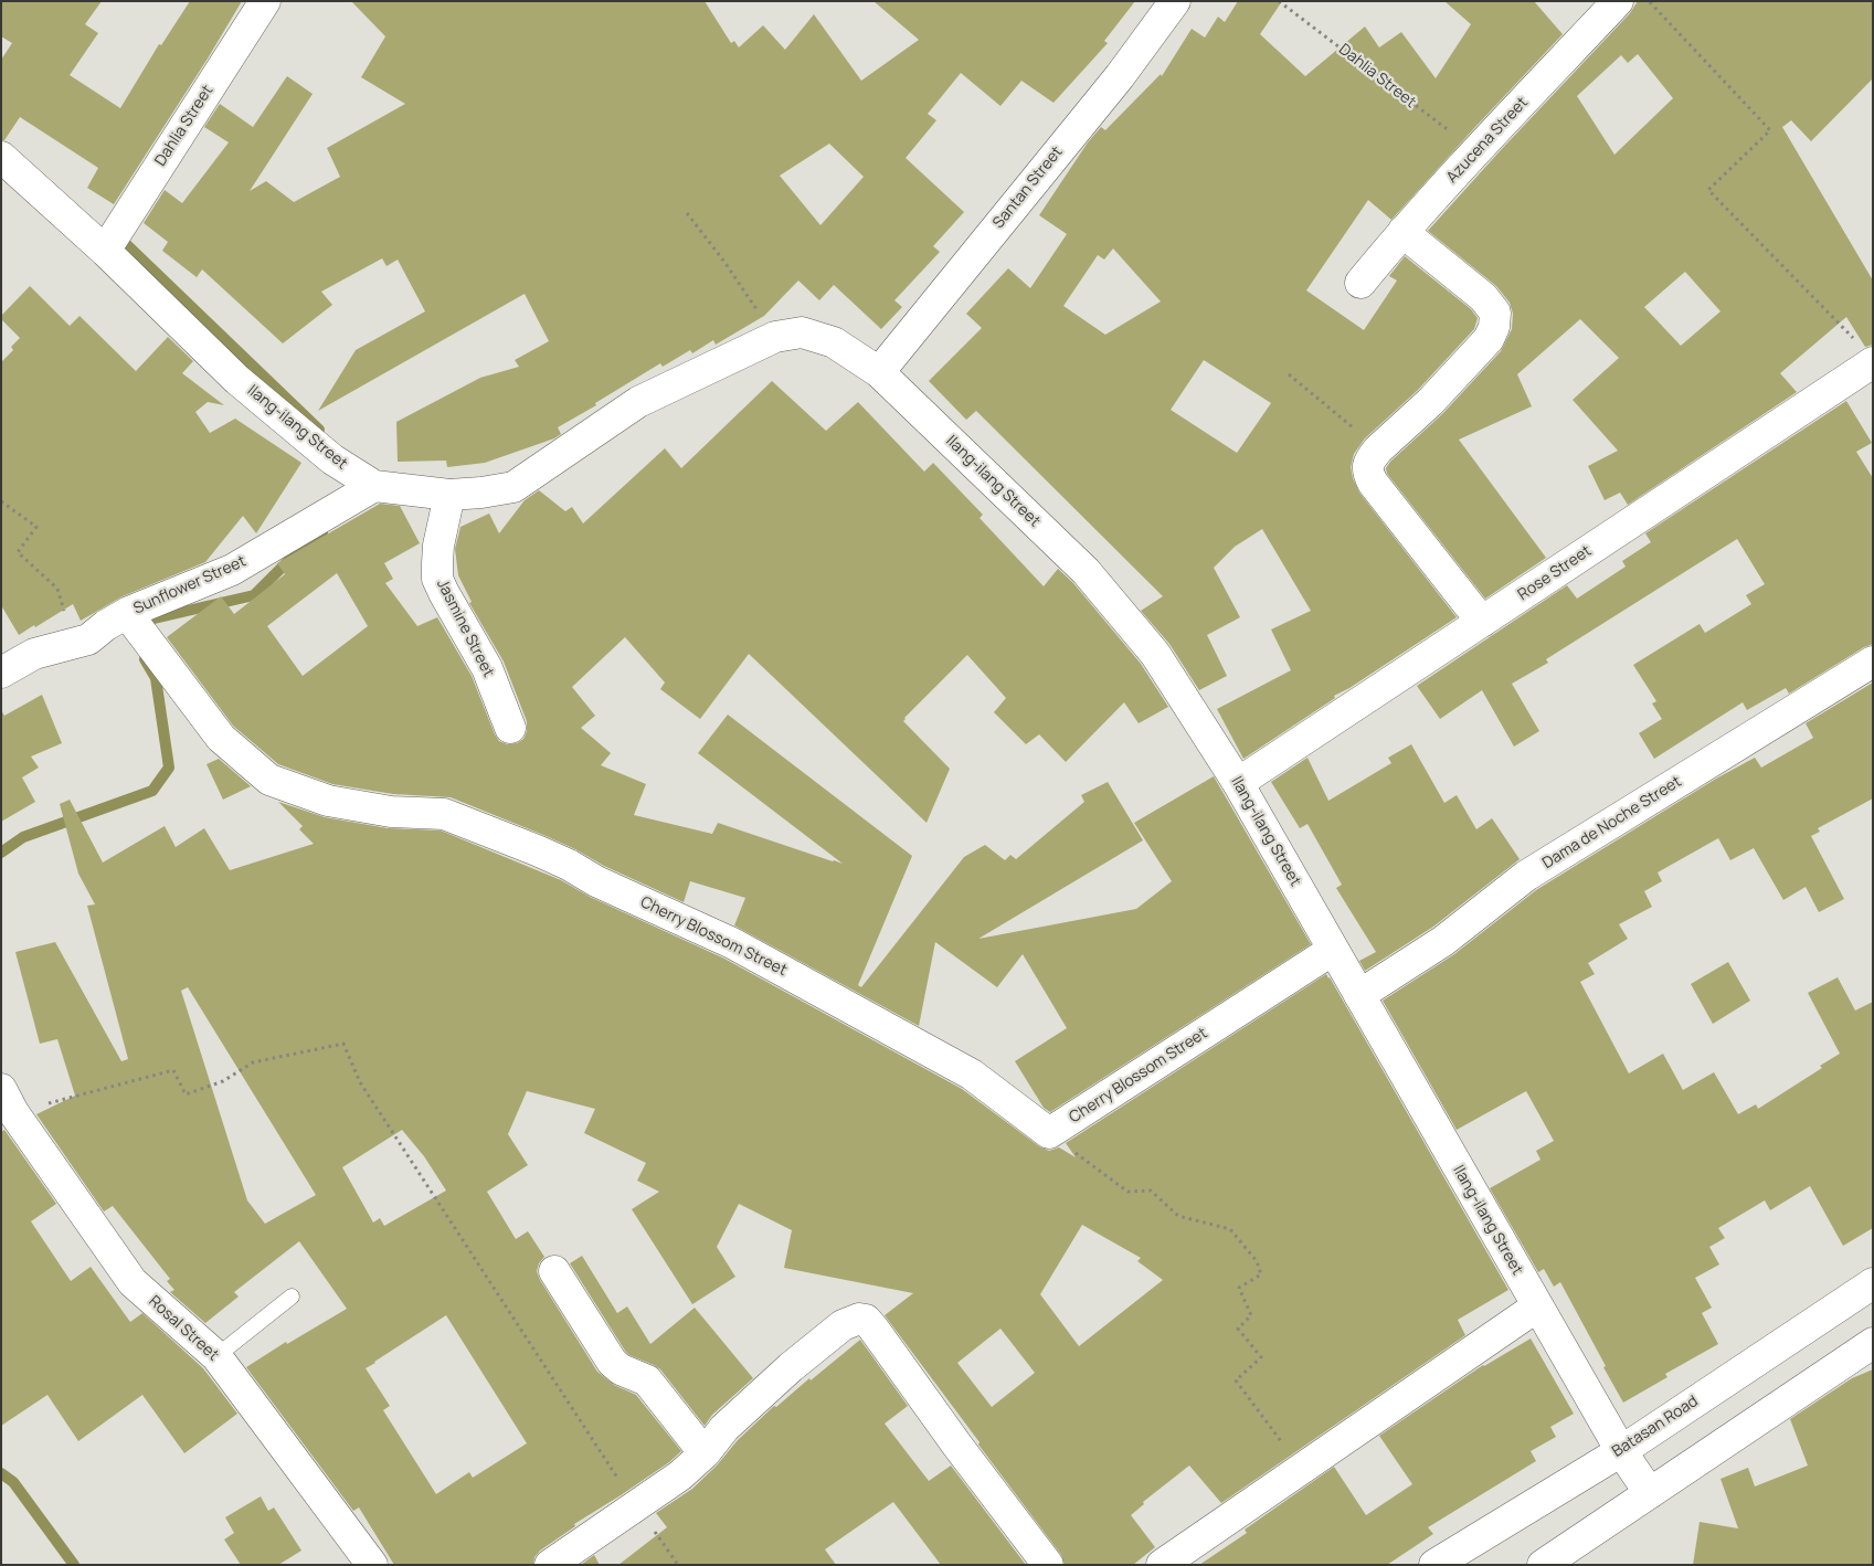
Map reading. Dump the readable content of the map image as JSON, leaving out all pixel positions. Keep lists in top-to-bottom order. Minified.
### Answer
{"streets":{"street":["Dahlia Street","Azucena Street","Santan Street","Ilang-ilang Street","Rose Street","Sunflower Street","Jasmine Street","Dama de Noche Street","Cherry Blossom Street","Rosal Street","Batasan Road"]},"crossings":[["Dahlia Street","Azucena Street"],["Dahlia Street","Ilang-ilang Street"],["Santan Street","Ilang-ilang Street"],["Ilang-ilang Street","Rose Street"],["Ilang-ilang Street","Sunflower Street"],["Ilang-ilang Street","Jasmine Street"],["Ilang-ilang Street","Dama de Noche Street"],["Ilang-ilang Street","Cherry Blossom Street"],["Ilang-ilang Street","Batasan Road"],["Sunflower Street","Cherry Blossom Street"]]}
